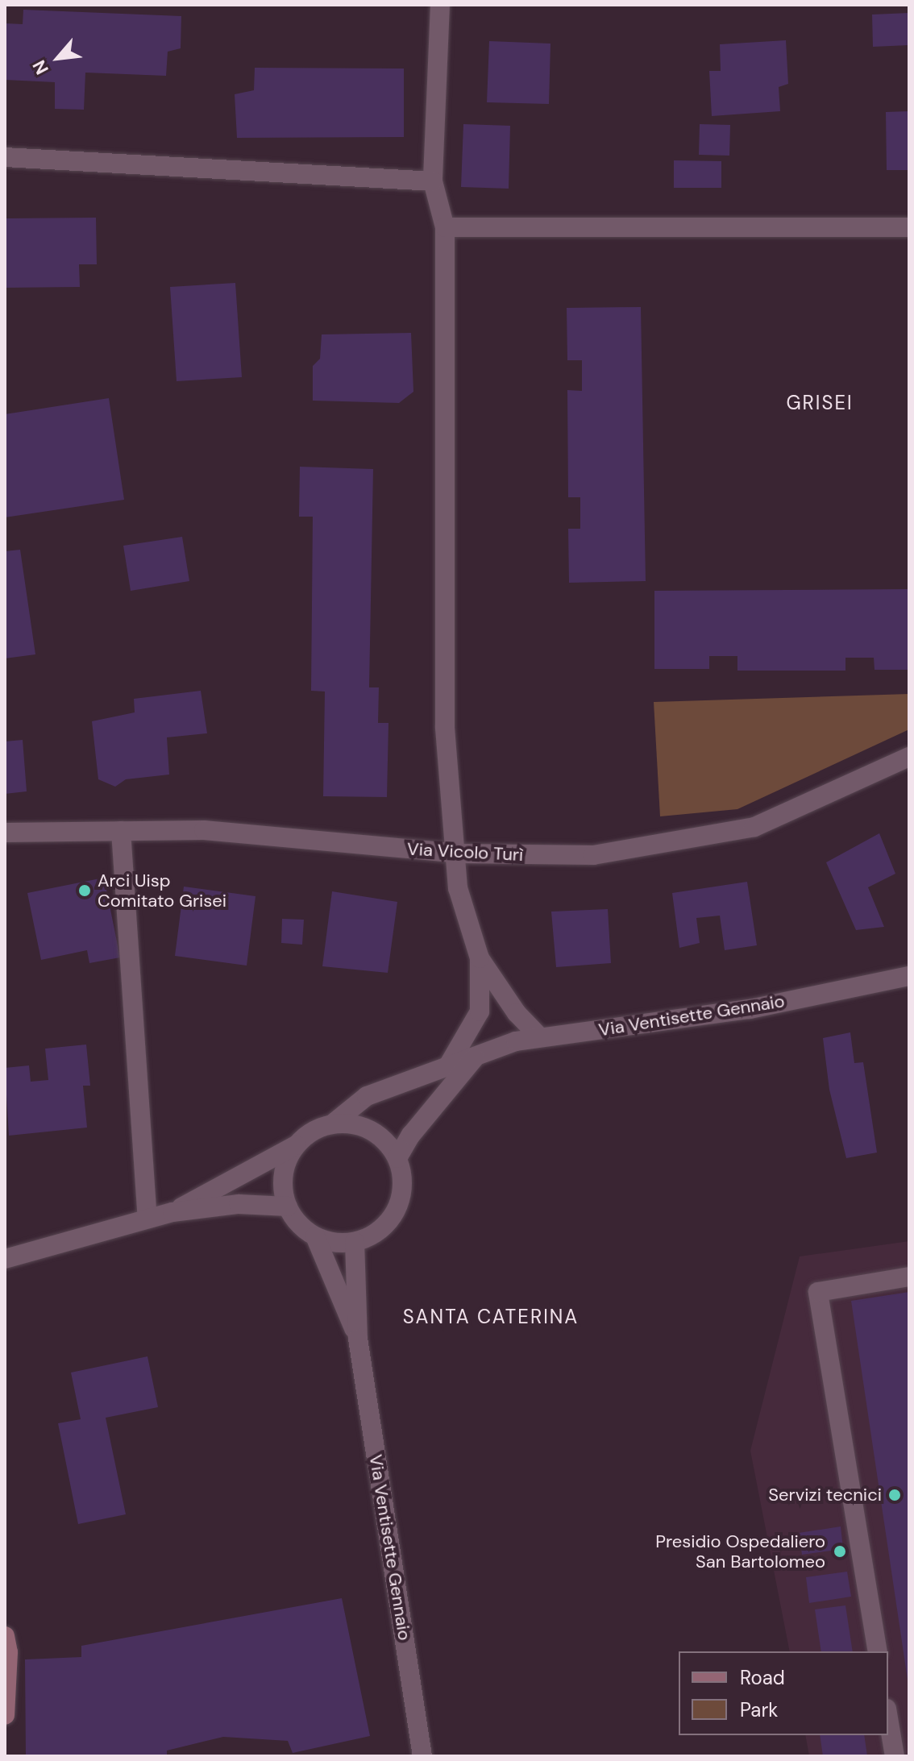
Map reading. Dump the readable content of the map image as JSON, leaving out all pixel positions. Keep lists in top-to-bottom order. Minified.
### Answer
{"streets":{"street":["Via Vicolo Turì","Via Ventisette Gennaio"]},"districts":["GRISEI","SANTA CATERINA"],"places":["Arci Uisp Comitato Grisei","Servizi tecnici","Presidio Ospedaliero San Bartolomeo"],"legend":["Road","Park"],"north":"bottom left"}
